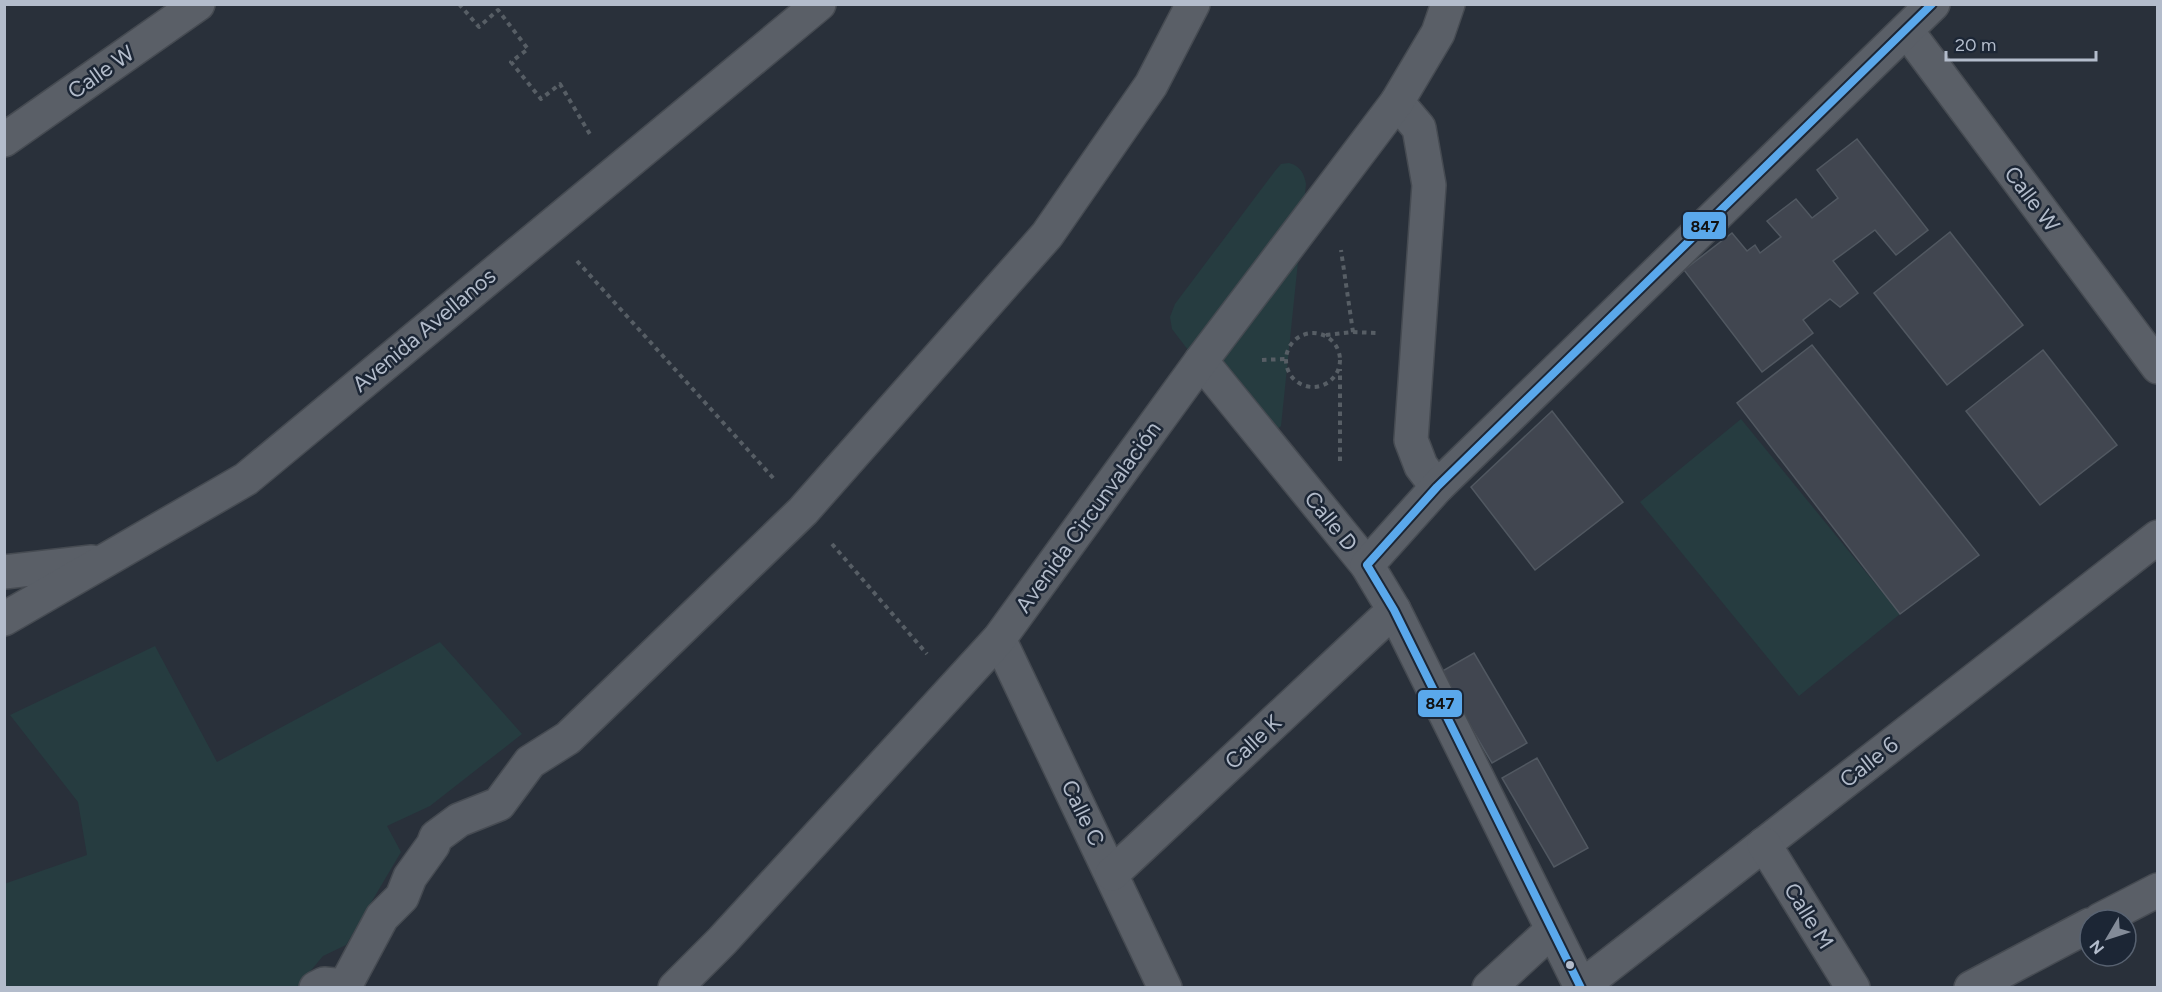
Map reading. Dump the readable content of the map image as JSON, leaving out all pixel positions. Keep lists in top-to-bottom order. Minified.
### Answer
{"streets":{"street":["Calle W","Avenida Avellanos","Avenida Circunvalación","Calle D","Calle K","Calle 6","Calle C","Calle M"]},"crossings":[["Avenida Circunvalación","Calle D"],["Avenida Circunvalación","Calle C"],["Calle D","Calle K"],["Calle D","Calle 6"],["Calle K","Calle C"],["Calle 6","Calle M"]],"lines":["transit line 847"],"scale_bar":"20 m","north":"bottom left"}
